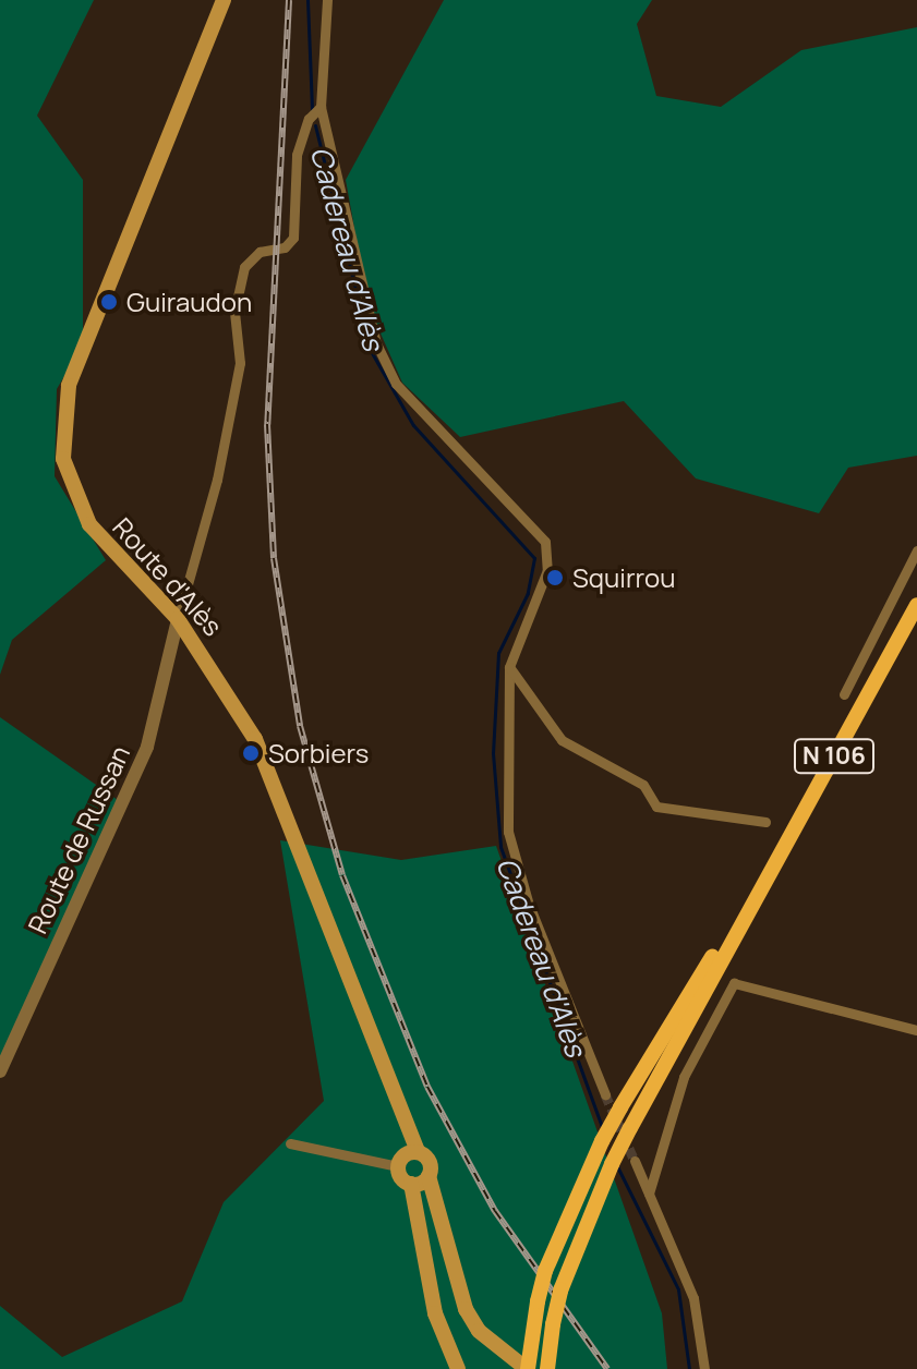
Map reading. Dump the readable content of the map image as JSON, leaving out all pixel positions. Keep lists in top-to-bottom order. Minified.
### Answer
{"streets":{"main road":["Route d'Alès","N 106"],"street":["Route de Russan"]},"crossings":[["Route d'Alès","Route de Russan"]],"water":["Cadereau d'Alès"],"places":["Guiraudon","Squirrou","Sorbiers"]}
